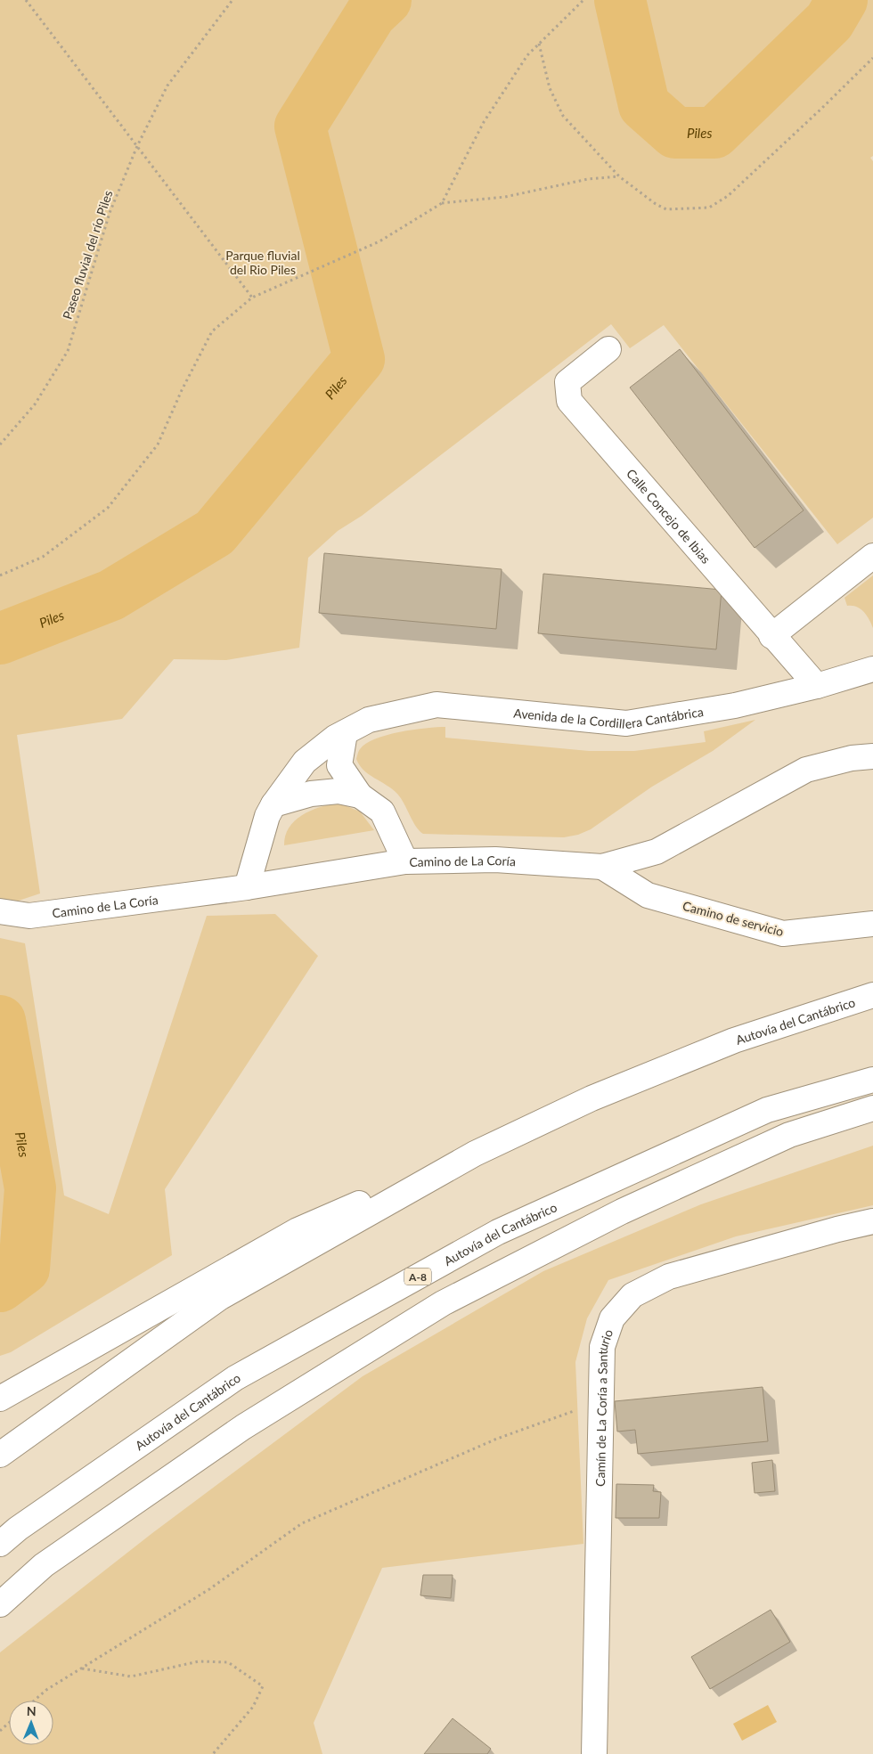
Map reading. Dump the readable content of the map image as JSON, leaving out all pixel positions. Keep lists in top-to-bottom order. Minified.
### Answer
{"streets":{"main road":["Calle Concejo de Ibias","Avenida de la Cordillera Cantábrica","Camino de La Coría","Camino de servicio","Autovía del Cantábrico","A-8","Camín de La Coría a Santurio"],"path":["Paseo fluvial del río Piles"]},"crossings":[["Calle Concejo de Ibias","Avenida de la Cordillera Cantábrica"],["Avenida de la Cordillera Cantábrica","Camino de La Coría"],["Camino de La Coría","Camino de servicio"]],"water":["Piles"],"parks":["Parque fluvial del Rio Piles"],"north":"top"}
